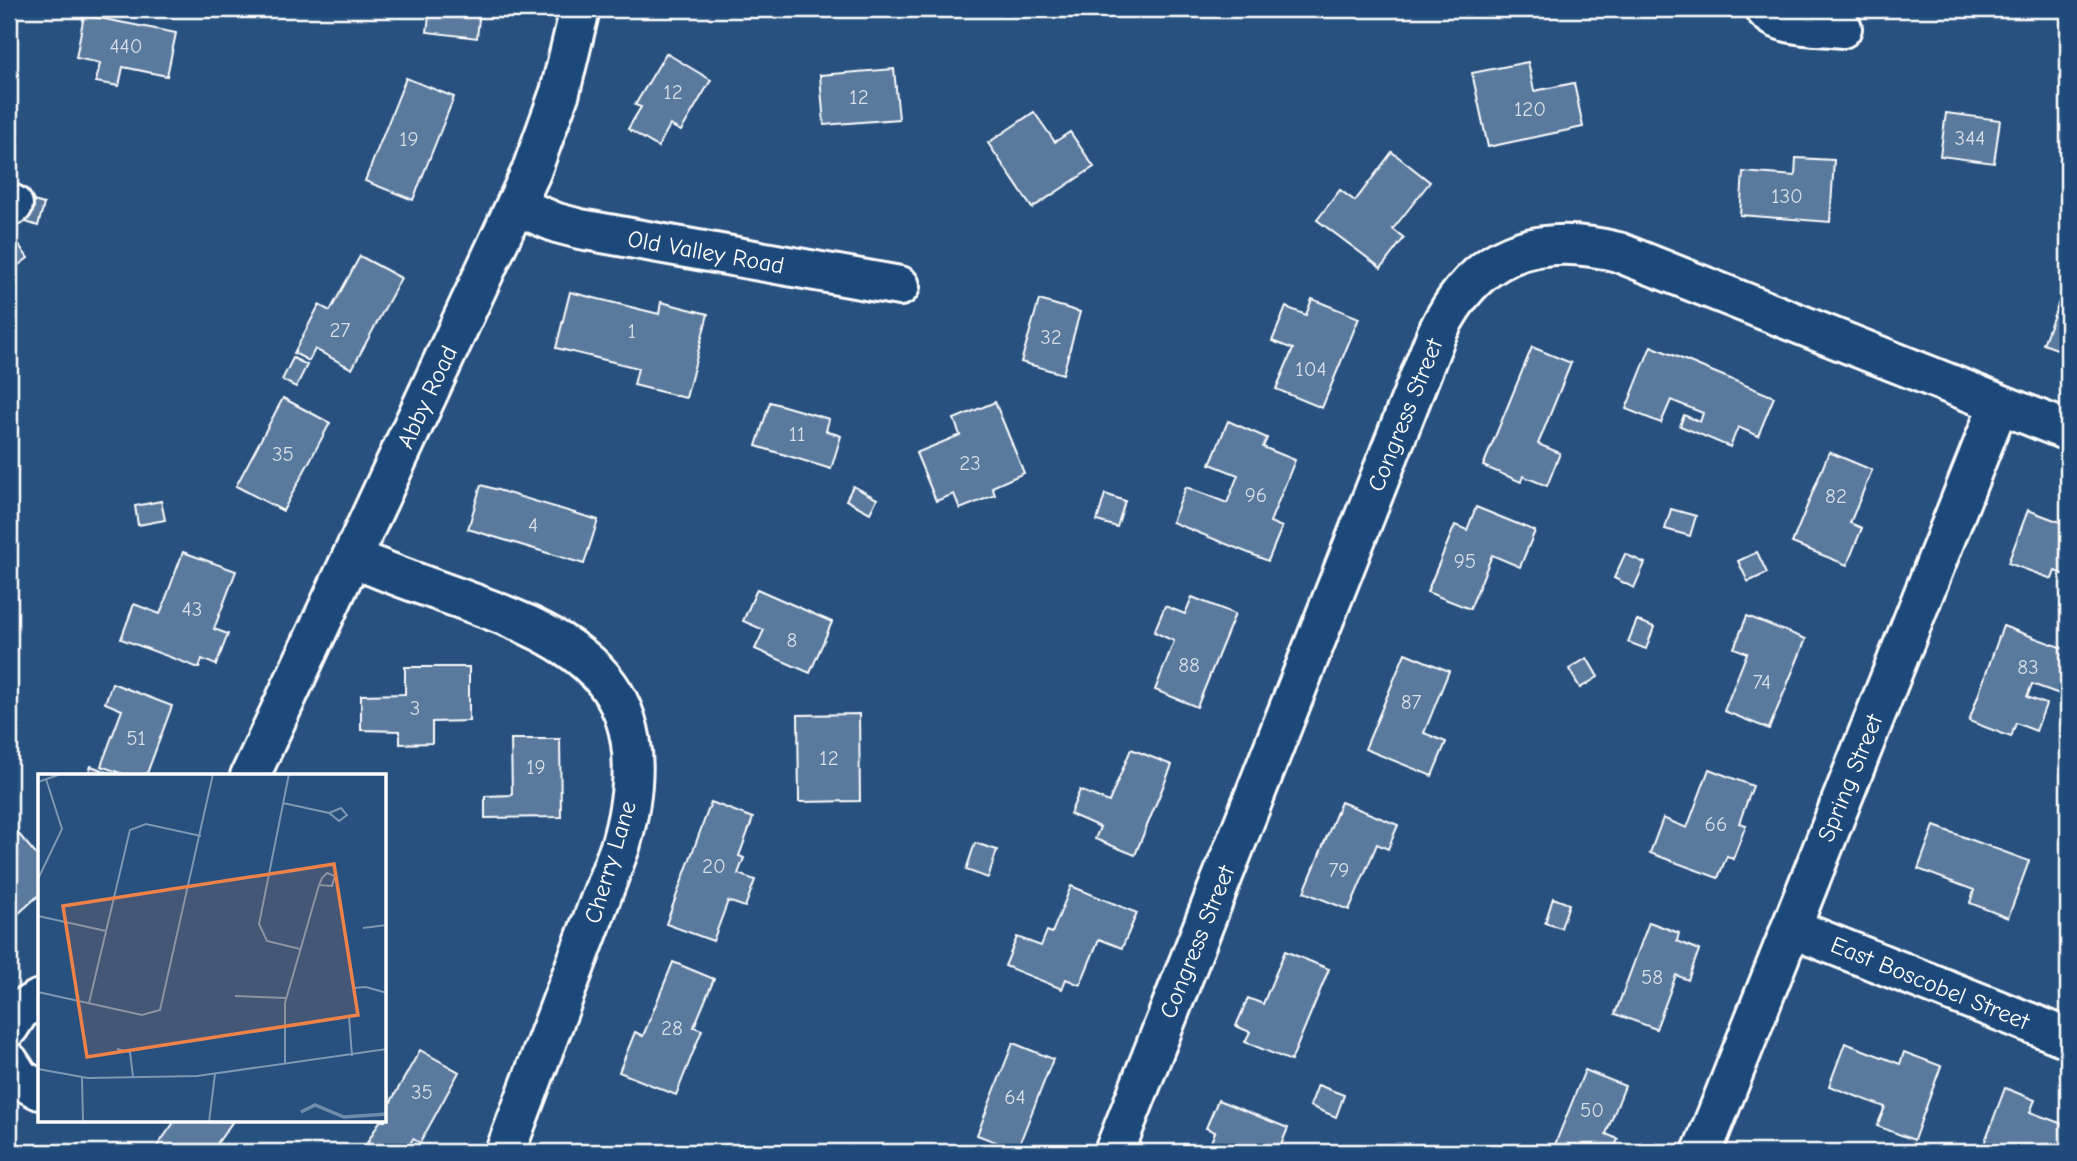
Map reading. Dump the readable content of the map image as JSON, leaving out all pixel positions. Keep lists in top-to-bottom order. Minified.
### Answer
{"streets":{"street":["Old Valley Road","Abby Road","Congress Street","Spring Street","Cherry Lane","East Boscobel Street"]},"crossings":[["Old Valley Road","Abby Road"],["Abby Road","Cherry Lane"],["Congress Street","Spring Street"],["Spring Street","East Boscobel Street"]],"house_numbers":["440","12","12","120","344","19","130","27","1","32","104","11","35","23","96","82","4","95","43","8","88","83","74","87","3","51","12","19","66","20","79","58","28","35","64","50"]}
